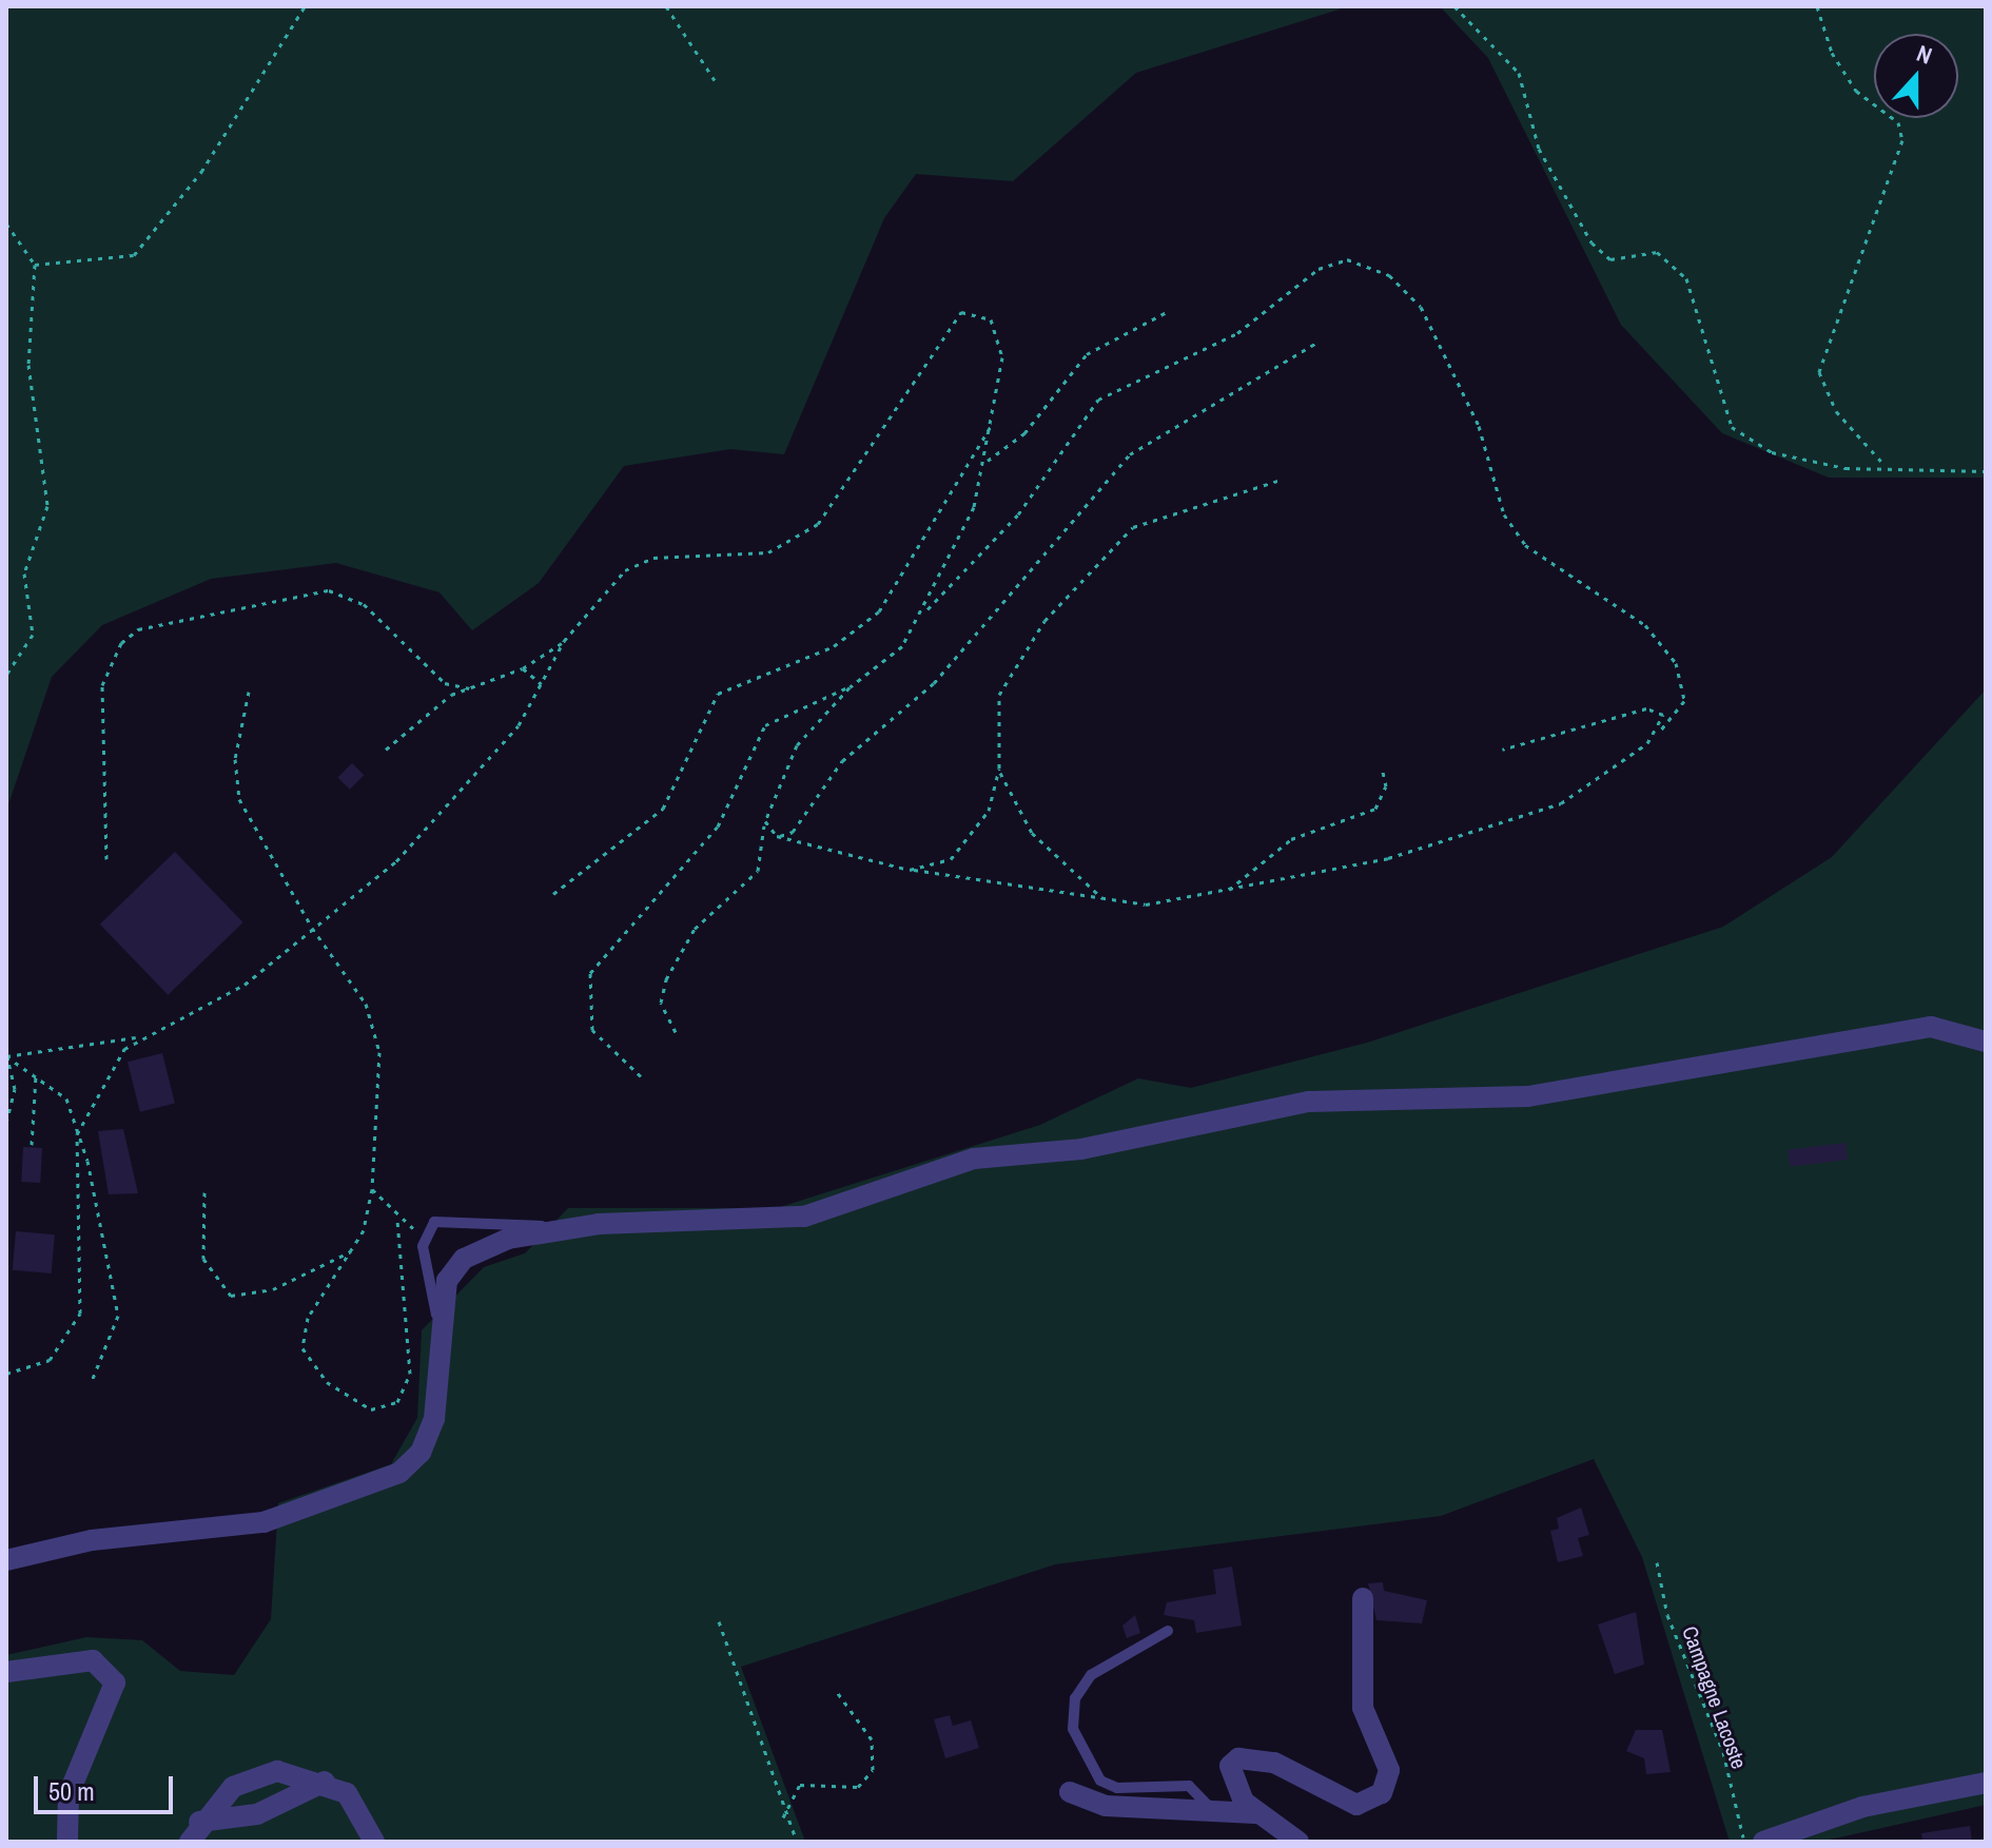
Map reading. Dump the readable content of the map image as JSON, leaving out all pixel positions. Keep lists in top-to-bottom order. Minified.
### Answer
{"streets":{"path":["Campagne Lacoste"]},"scale_bar":"50 m","north":"top"}
